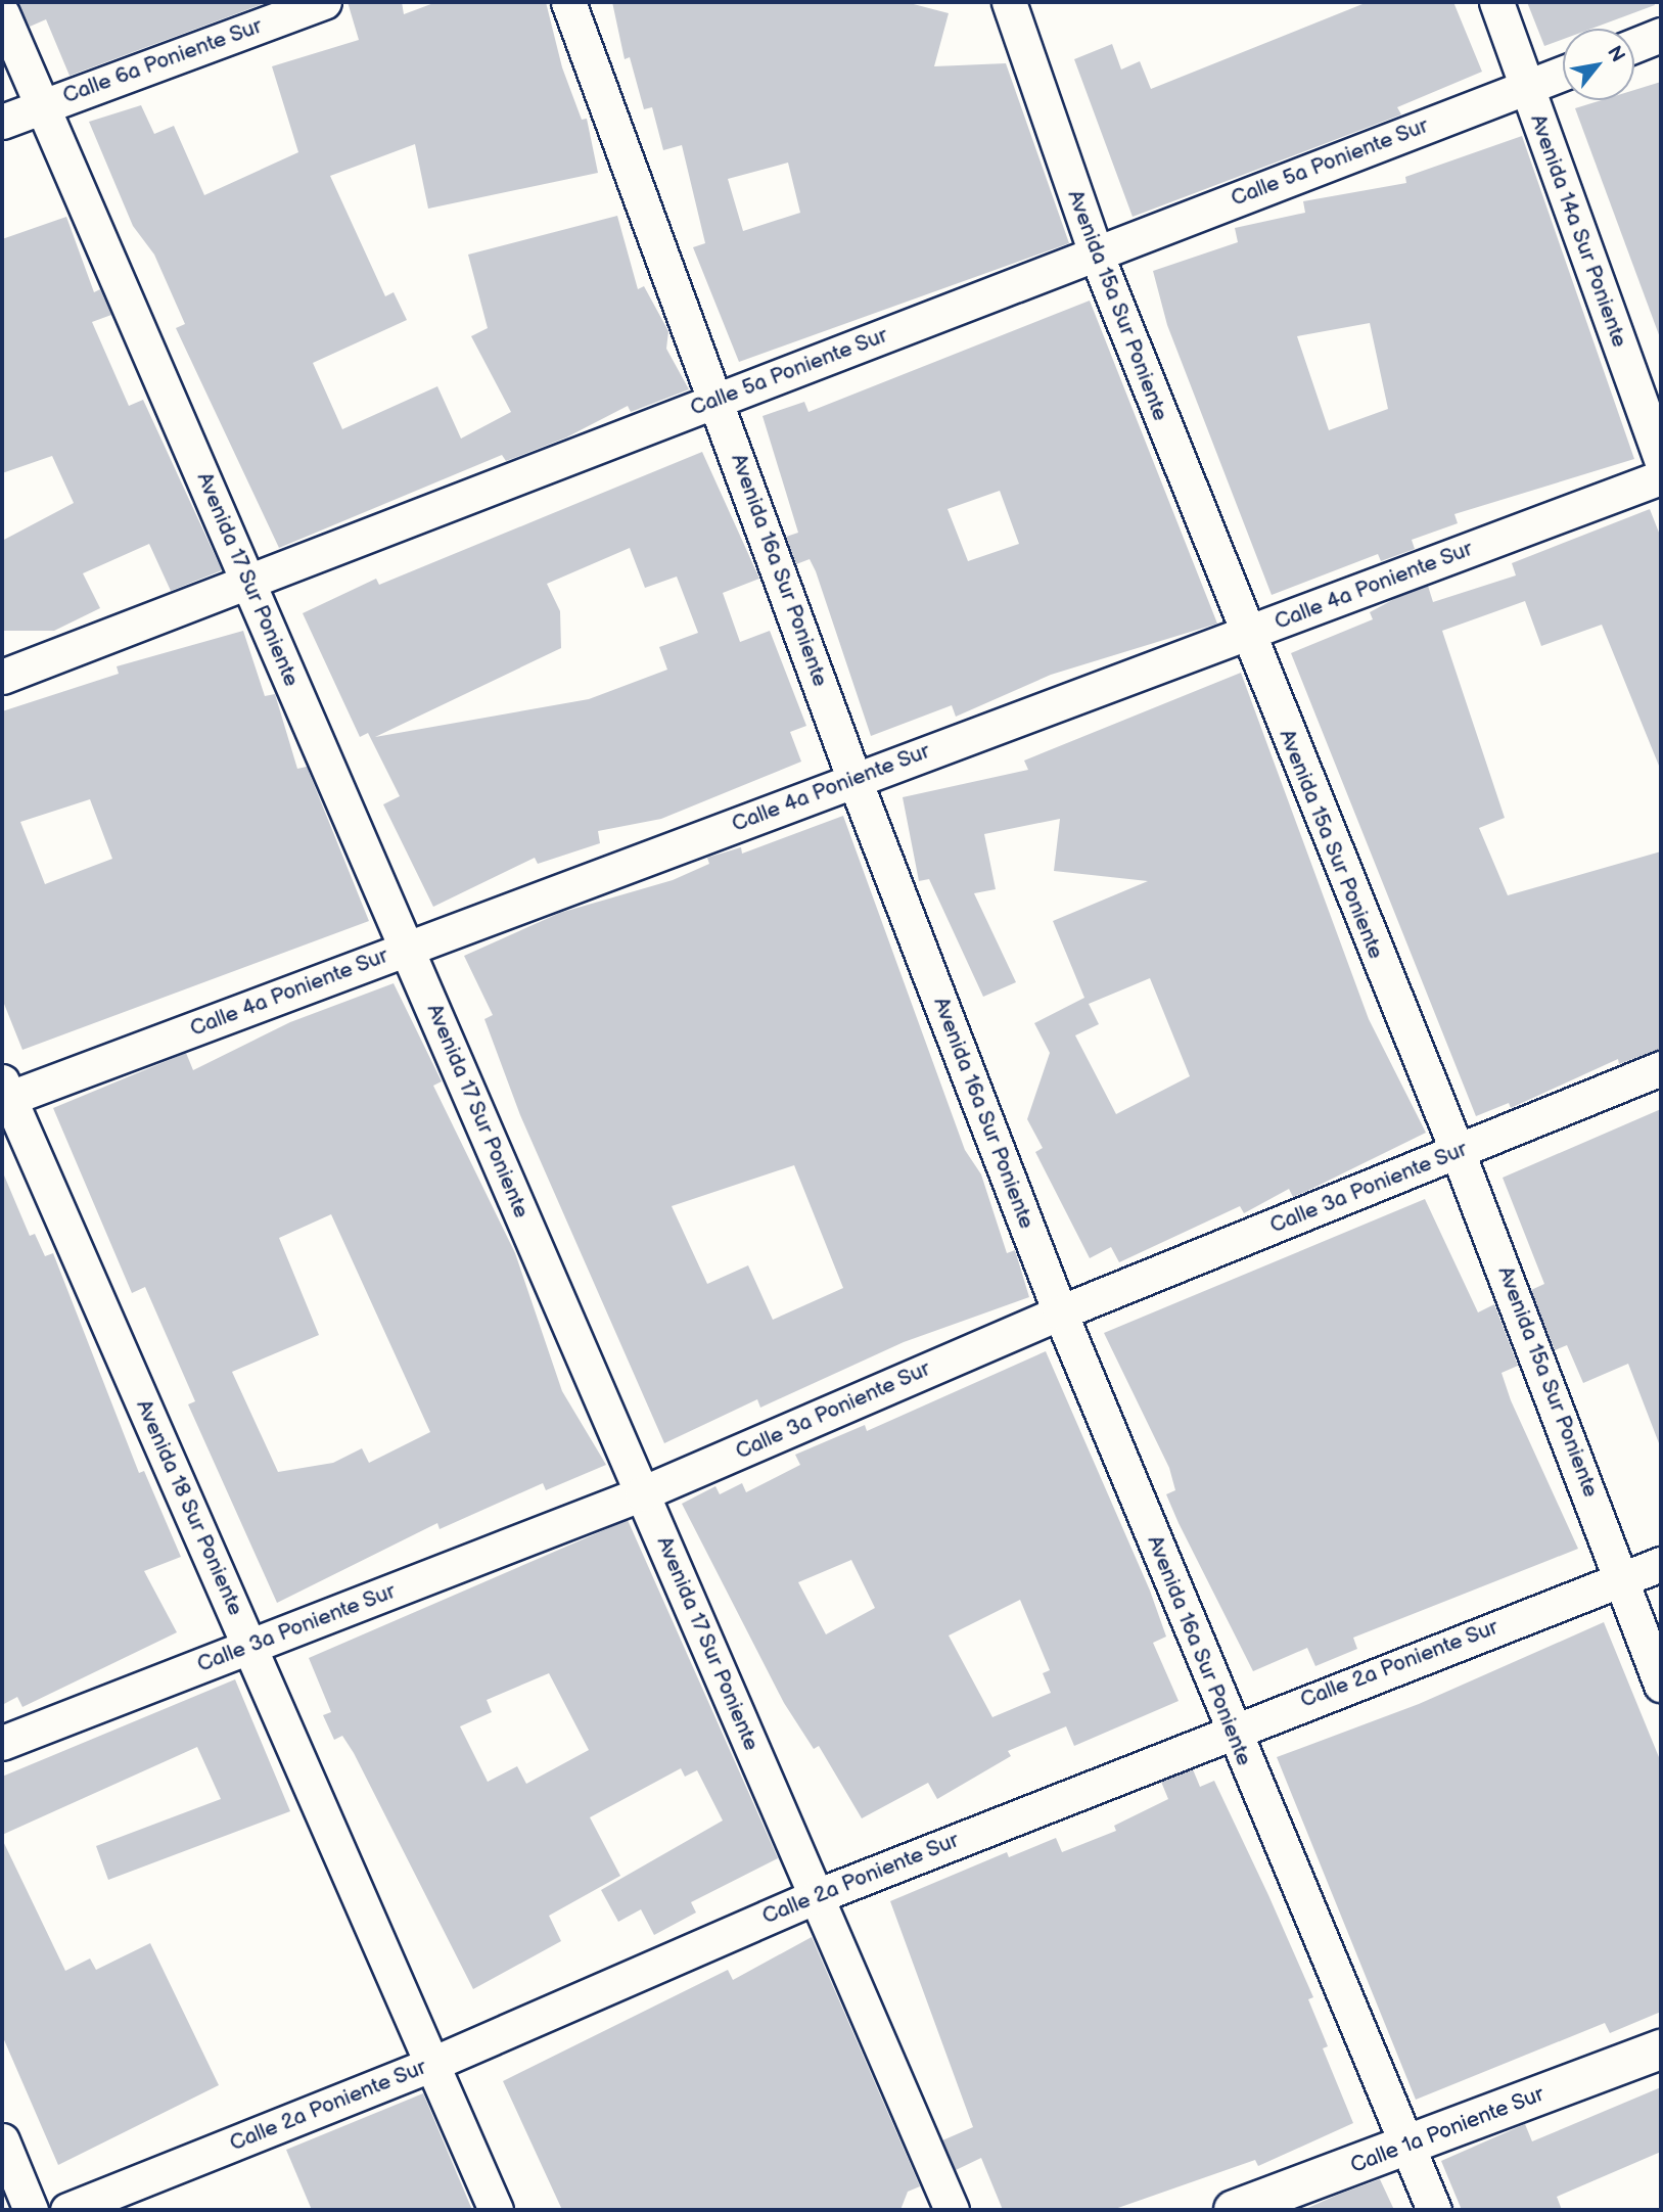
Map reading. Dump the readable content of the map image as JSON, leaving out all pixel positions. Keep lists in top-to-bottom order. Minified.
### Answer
{"streets":{"street":["Calle 6a Poniente Sur","Calle 5a Poniente Sur","Avenida 14a Sur Poniente","Avenida 15a Sur Poniente","Avenida 16a Sur Poniente","Avenida 17 Sur Poniente","Calle 4a Poniente Sur","Calle 3a Poniente Sur","Avenida 18 Sur Poniente","Calle 2a Poniente Sur","Calle 1a Poniente Sur"]},"crossings":[["Calle 6a Poniente Sur","Avenida 17 Sur Poniente"],["Calle 5a Poniente Sur","Avenida 14a Sur Poniente"],["Calle 5a Poniente Sur","Avenida 15a Sur Poniente"],["Calle 5a Poniente Sur","Avenida 16a Sur Poniente"],["Calle 5a Poniente Sur","Avenida 17 Sur Poniente"],["Avenida 15a Sur Poniente","Calle 4a Poniente Sur"],["Avenida 15a Sur Poniente","Calle 3a Poniente Sur"],["Avenida 15a Sur Poniente","Calle 2a Poniente Sur"],["Avenida 16a Sur Poniente","Calle 4a Poniente Sur"],["Avenida 16a Sur Poniente","Calle 3a Poniente Sur"],["Avenida 16a Sur Poniente","Calle 2a Poniente Sur"],["Avenida 16a Sur Poniente","Calle 1a Poniente Sur"],["Avenida 17 Sur Poniente","Calle 4a Poniente Sur"],["Avenida 17 Sur Poniente","Calle 3a Poniente Sur"],["Avenida 17 Sur Poniente","Calle 2a Poniente Sur"],["Calle 4a Poniente Sur","Avenida 18 Sur Poniente"],["Calle 3a Poniente Sur","Avenida 18 Sur Poniente"],["Avenida 18 Sur Poniente","Calle 2a Poniente Sur"]],"north":"top right"}
